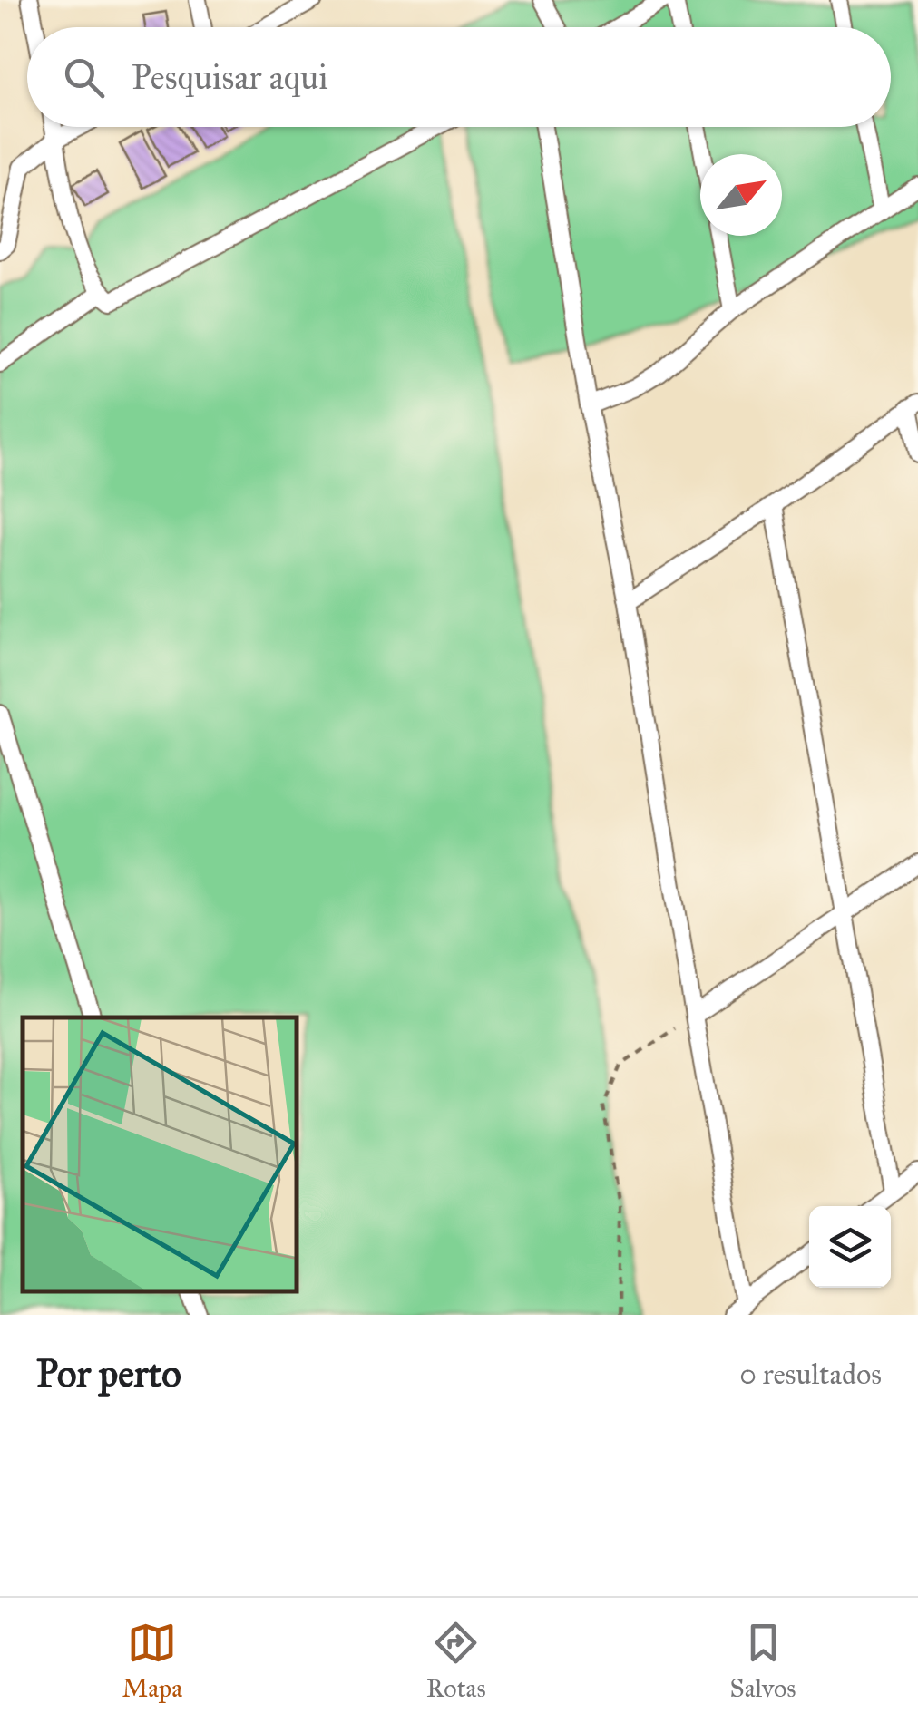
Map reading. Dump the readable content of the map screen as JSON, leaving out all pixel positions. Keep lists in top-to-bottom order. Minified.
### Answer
{"north":"top right","page":{"search":"Pesquisar aqui","heading":["Por perto","0 resultados"],"nav":["Mapa","Rotas","Salvos"]}}
